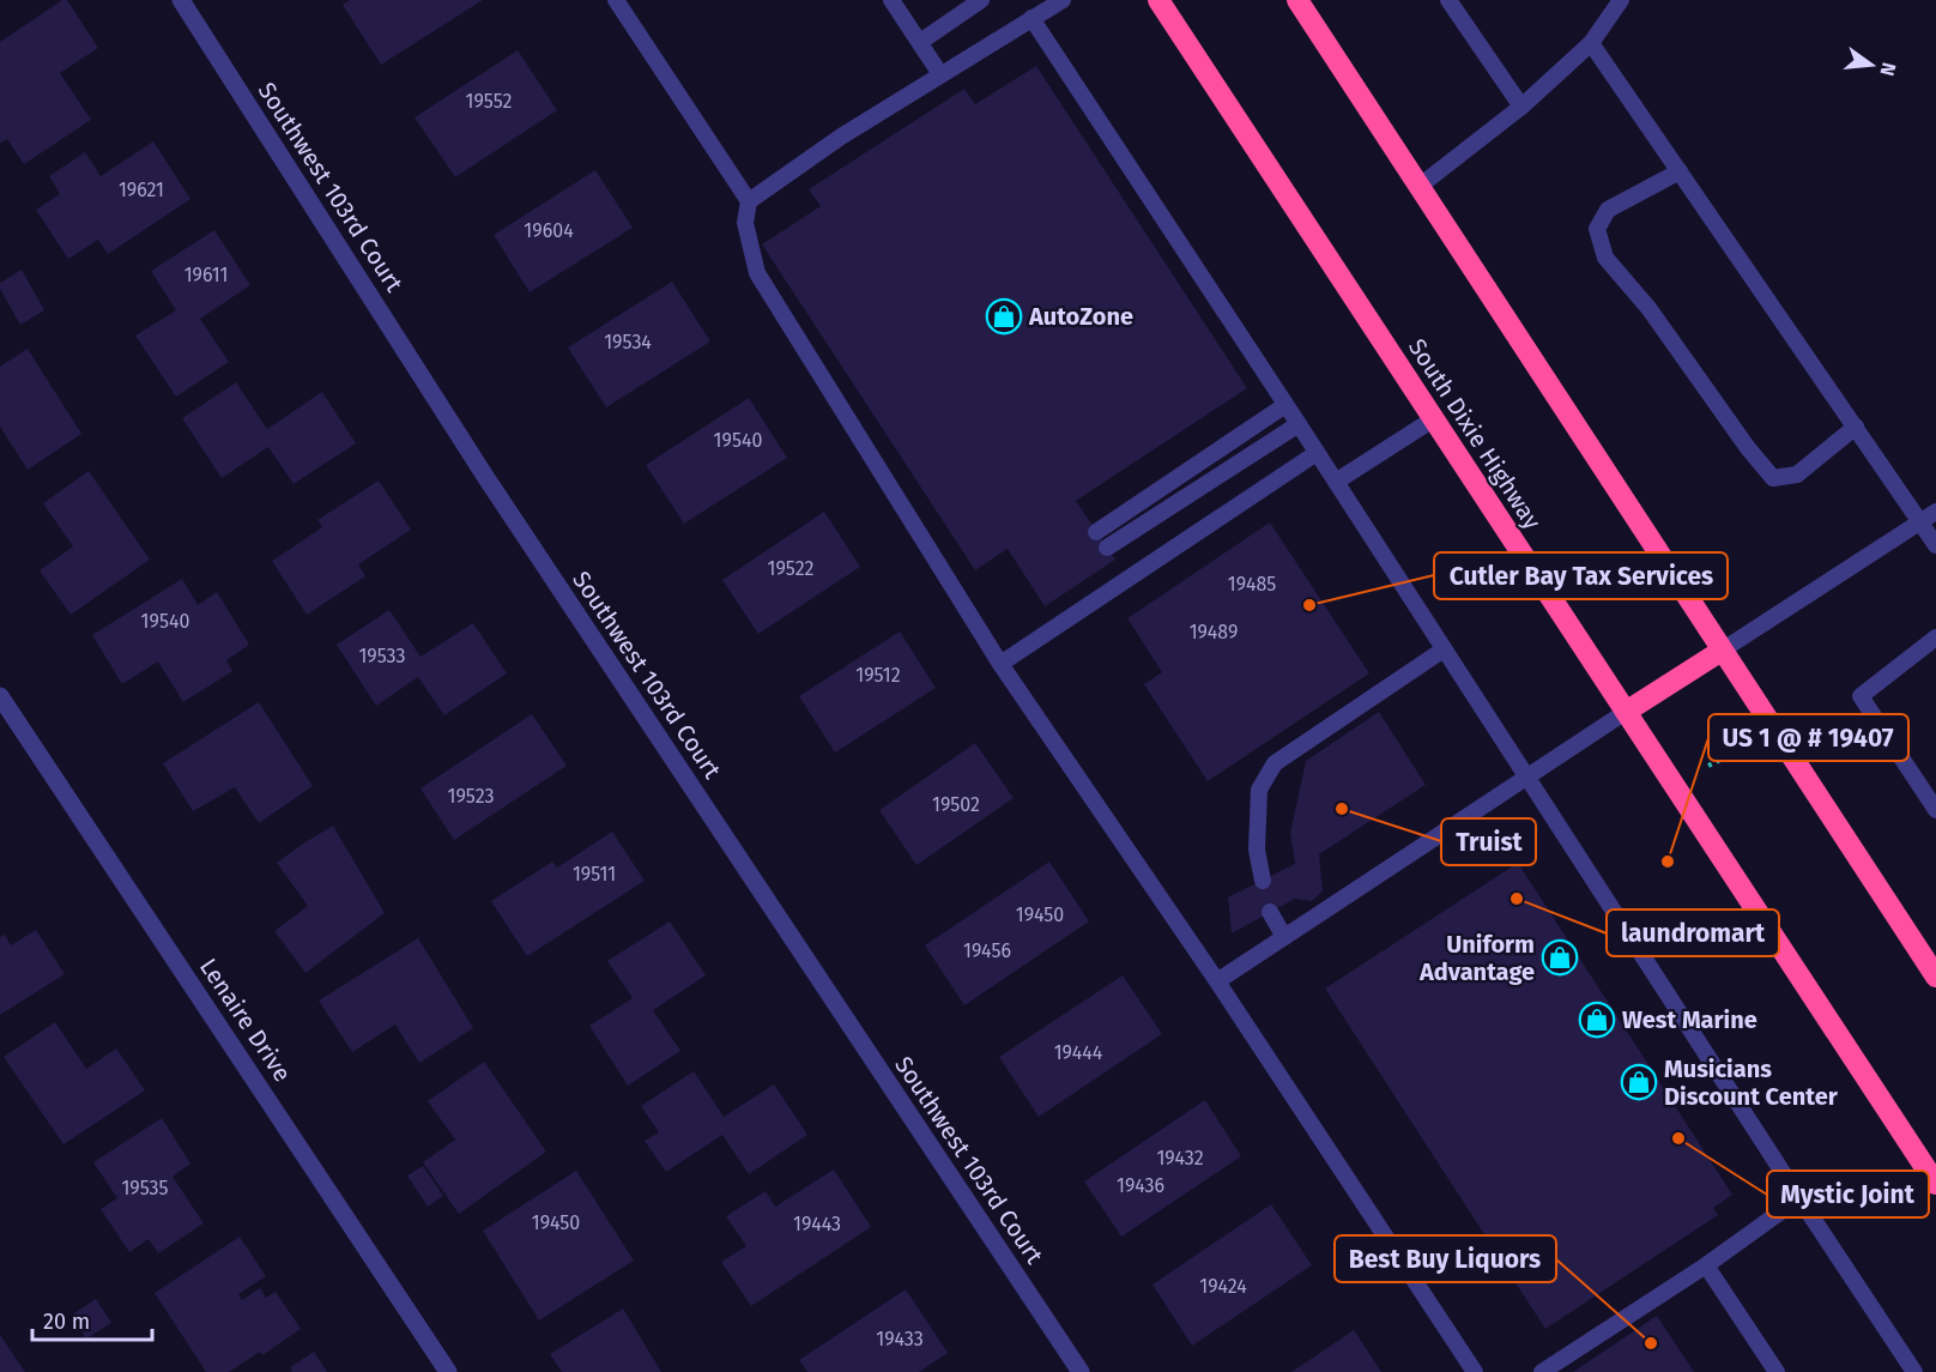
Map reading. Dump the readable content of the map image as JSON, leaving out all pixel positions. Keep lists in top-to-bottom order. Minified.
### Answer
{"streets":{"highway":["South Dixie Highway"],"street":["Southwest 103rd Court","Lenaire Drive"]},"places":{"shop":["AutoZone","Uniform Advantage","West Marine","Musicians Discount Center"],"other":["Cutler Bay Tax Services","Truist","US 1 @ # 19407","laundromart","Mystic Joint","Best Buy Liquors"]},"house_numbers":["19552","19621","19604","19611","19534","19540","19522","19485","19540","19489","19533","19512","19523","19502","19511","19450","19456","19444","19432","19436","19535","19450","19443","19424","19433"],"scale_bar":"20 m","north":"right"}
